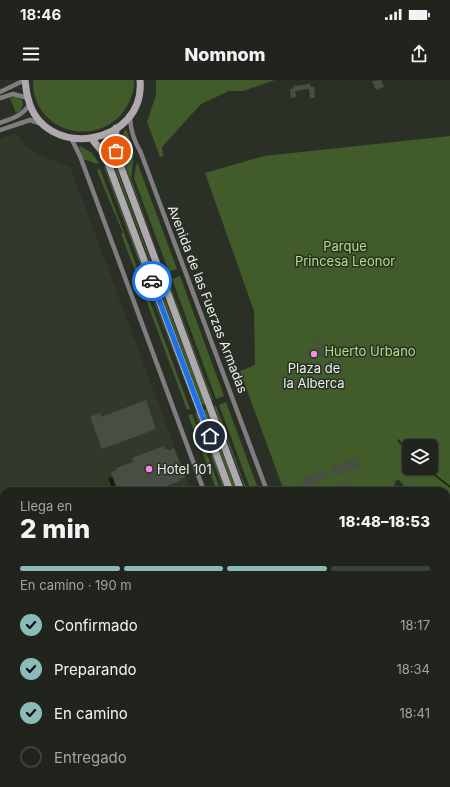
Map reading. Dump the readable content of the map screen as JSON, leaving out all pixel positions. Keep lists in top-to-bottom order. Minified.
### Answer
{"streets":{"street":["Avenida de las Fuerzas Armadas"]},"parks":["Parque Princesa Leonor","Huerto Urbano"],"places":["Plaza de la Alberca","Hotel 101"],"page":{"status":"18:46","header":"Nomnom","heading":["2 min","Llega en","18:48–18:53"],"bar":"En camino · 190 m","list":[["Confirmado","18:17"],["Preparando","18:34"],["En camino","18:41"],"Entregado"]}}
